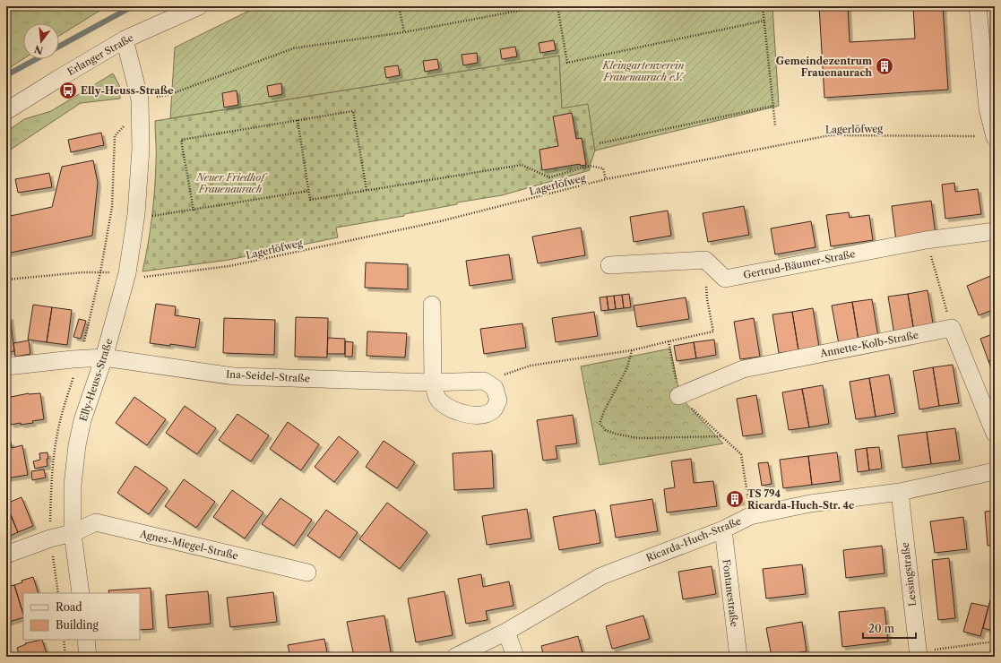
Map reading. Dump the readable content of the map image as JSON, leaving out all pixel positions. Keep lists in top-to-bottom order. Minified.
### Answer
{"streets":{"street":["Erlanger Straße","Gertrud-Bäumer-Straße","Annette-Kolb-Straße","Ina-Seidel-Straße","Elly-Heuss-Straße","Ricarda-Huch-Straße","Agnes-Miegel-Straße","Lessingstraße","Fontanestraße"],"path":["Lagerlöfweg"]},"crossings":[["Erlanger Straße","Elly-Heuss-Straße"],["Lagerlöfweg","Elly-Heuss-Straße"],["Ina-Seidel-Straße","Elly-Heuss-Straße"],["Elly-Heuss-Straße","Agnes-Miegel-Straße"],["Ricarda-Huch-Straße","Lessingstraße"],["Ricarda-Huch-Straße","Fontanestraße"]],"parks":["Kleingartenverein Frauenaurach e.V.","Neuer Friedhof Frauenaurach"],"places":{"building":["Gemeindezentrum Frauenaurach","TS 794 Ricarda-Huch-Str. 4c"],"bus stop":["Elly-Heuss-Straße"]},"legend":["Road","Building"],"scale_bar":"20 m","north":"bottom"}
